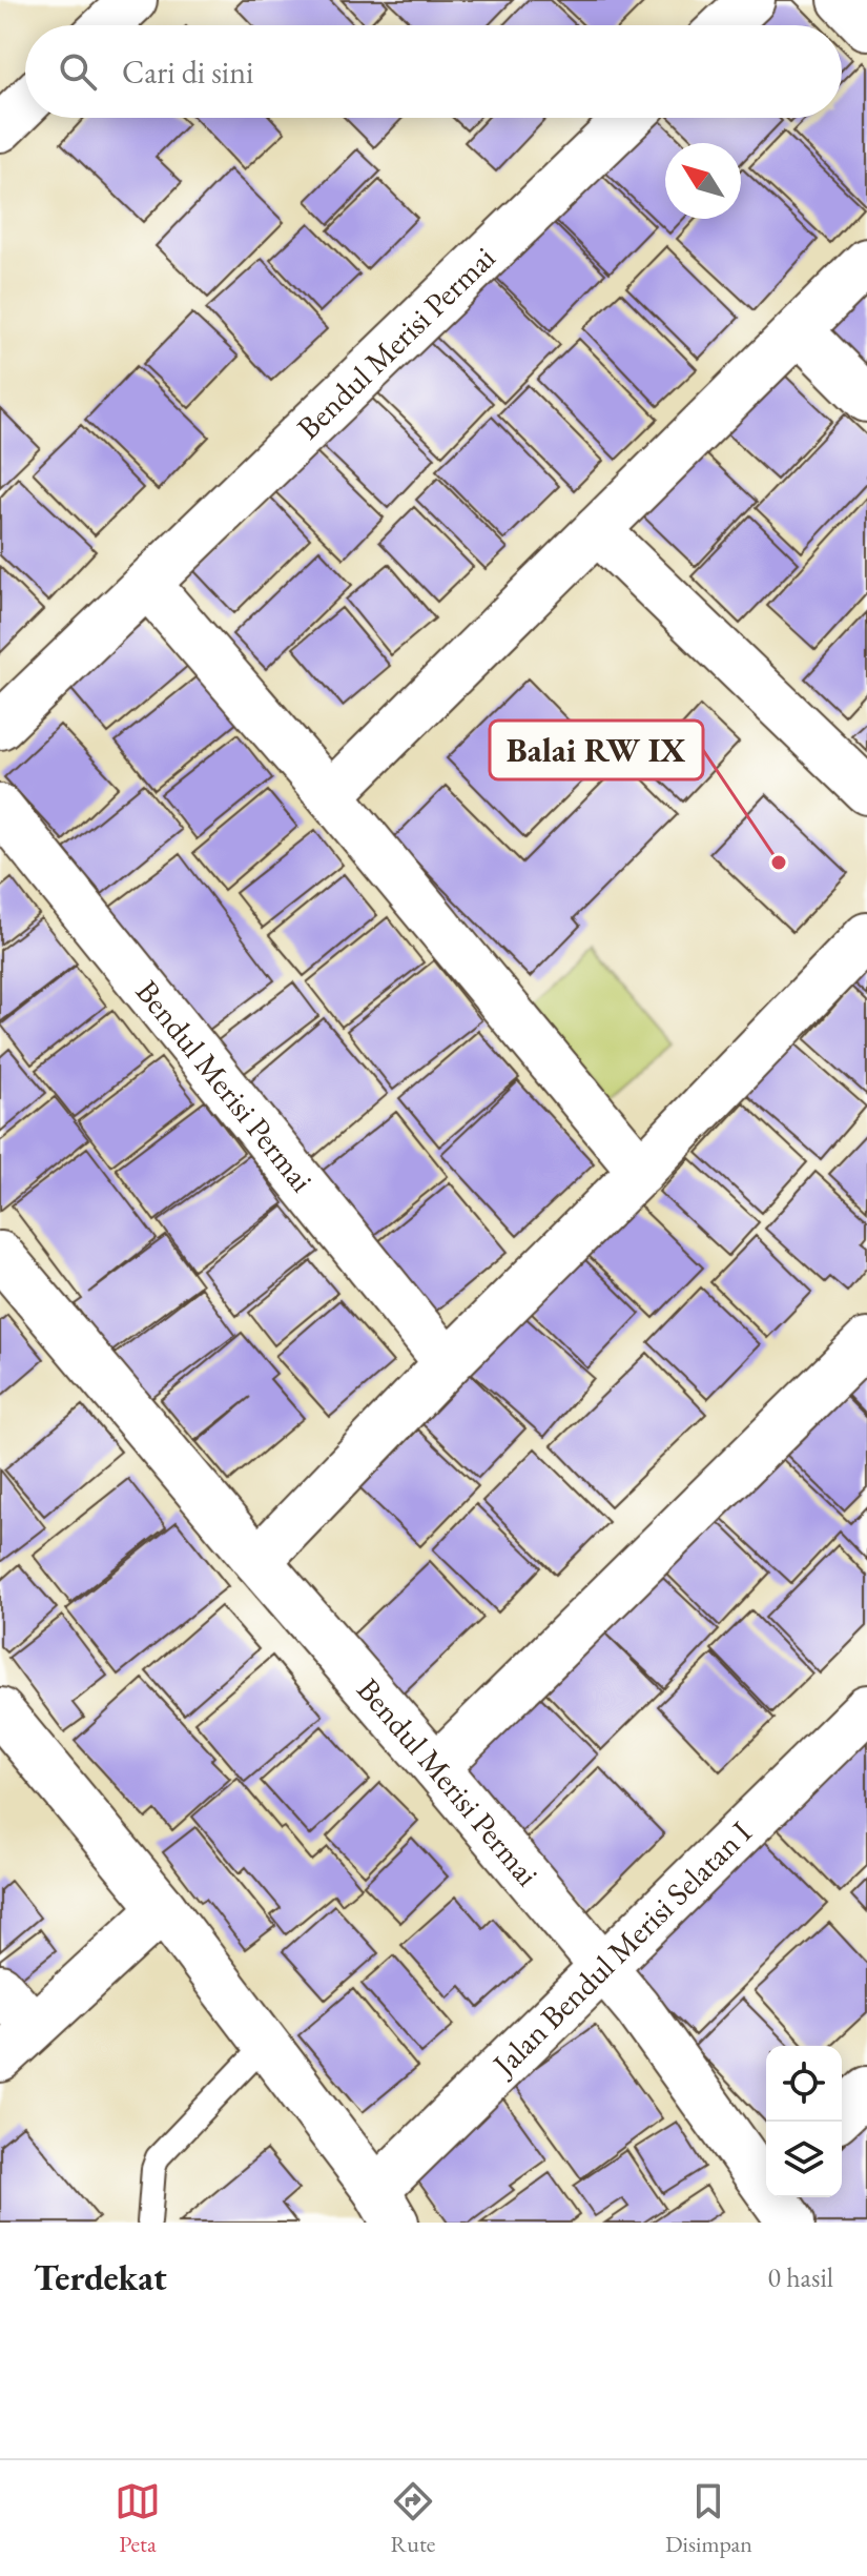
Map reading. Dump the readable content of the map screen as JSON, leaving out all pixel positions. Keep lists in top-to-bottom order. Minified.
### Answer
{"streets":{"street":["Bendul Merisi Permai","Jalan Bendul Merisi Selatan I"]},"crossings":[["Bendul Merisi Permai","Jalan Bendul Merisi Selatan I"]],"places":["Balai RW IX"],"north":"top left","page":{"search":"Cari di sini","heading":["Terdekat","0 hasil"],"nav":["Peta","Rute","Disimpan"]}}
